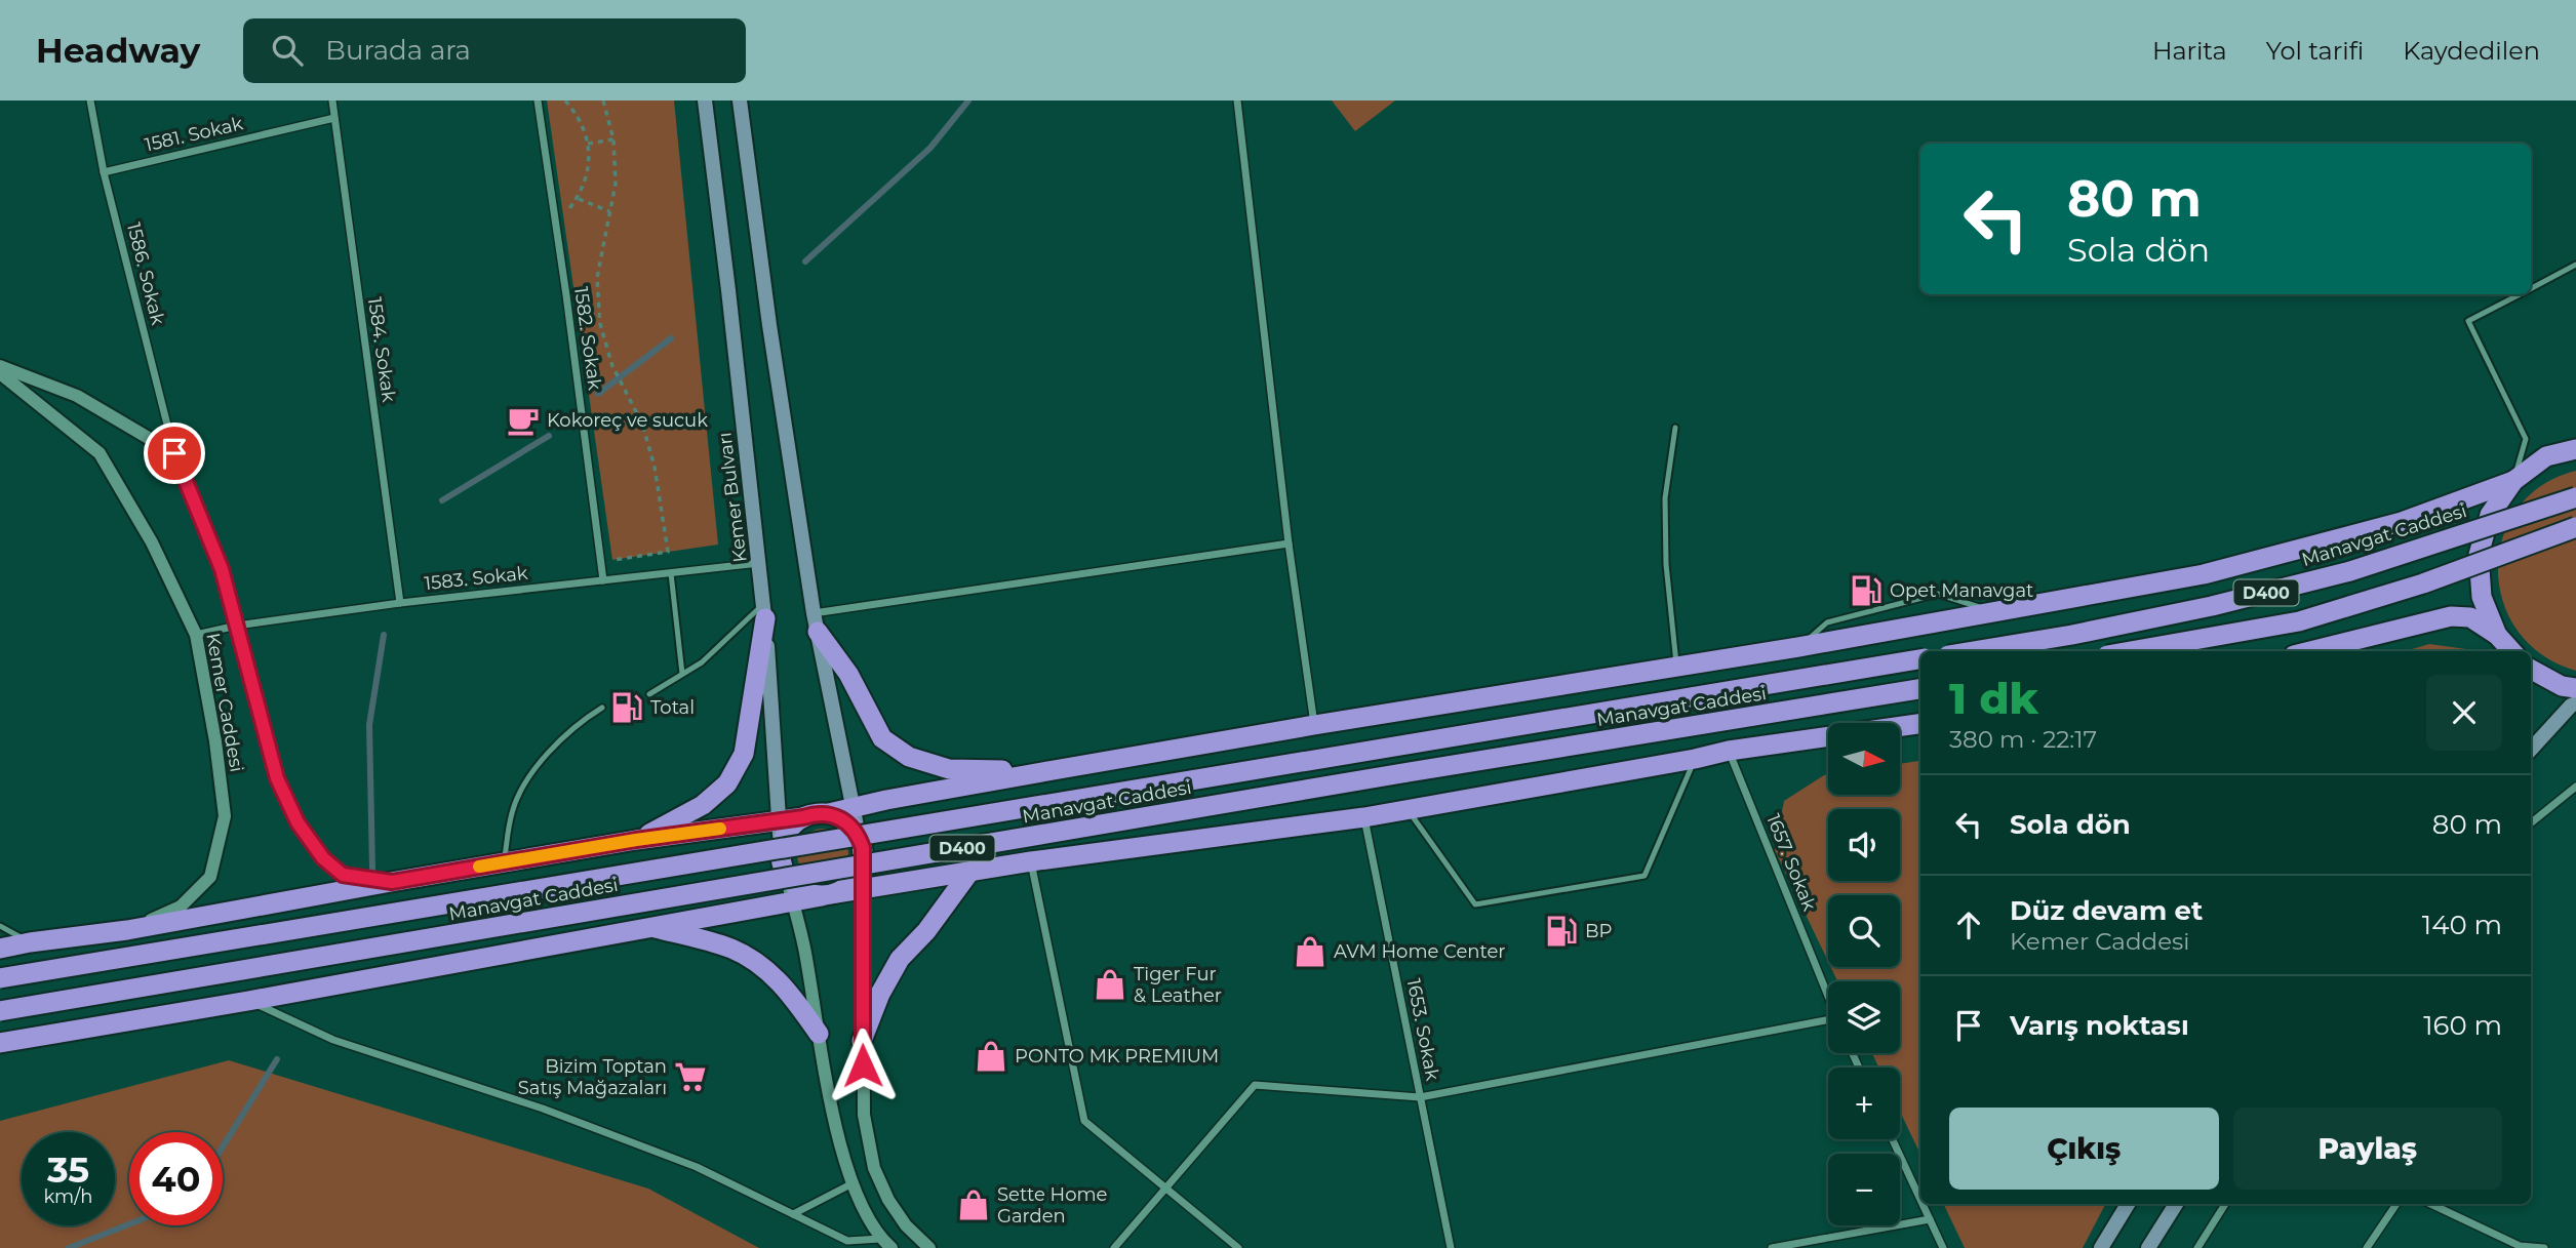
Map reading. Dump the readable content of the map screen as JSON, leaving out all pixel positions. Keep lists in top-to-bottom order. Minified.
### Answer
{"streets":{"highway":["Manavgat Caddesi","D400"],"main road":["Kemer Bulvarı"],"street":["1581. Sokak","1586. Sokak","1582. Sokak","1584. Sokak","1583. Sokak","Kemer Caddesi","1657. Sokak","1653. Sokak"]},"crossings":[["1581. Sokak","1586. Sokak"],["1581. Sokak","1584. Sokak"],["1586. Sokak","Kemer Caddesi"],["1582. Sokak","1583. Sokak"],["1584. Sokak","1583. Sokak"],["Kemer Bulvarı","1583. Sokak"],["1583. Sokak","Kemer Caddesi"]],"places":{"cafe":["Kokoreç ve sucuk"],"fuel station":["Opet Manavgat","Total","BP"],"shop":["AVM Home Center","Tiger Fur & Leather","PONTO MK PREMIUM","Sette Home Garden"],"supermarket":["Bizim Toptan Satış Mağazaları"]},"north":"right","page":{"header":"Headway","search":"Burada ara","nav":["Harita","Yol tarifi","Kaydedilen"],"turn":["80 m","Sola dön"],"heading":["1 dk","380 m · 22:17"],"map_buttons":["+","−"],"list":[{"name":"Sola dön","value":"80 m"},{"name":"Düz devam et","note":"Kemer Caddesi","value":"140 m"},{"name":"Varış noktası","value":"160 m"}],"buttons":["Çıkış","Paylaş"],"speed":"35 km/h","limit":"40"}}
